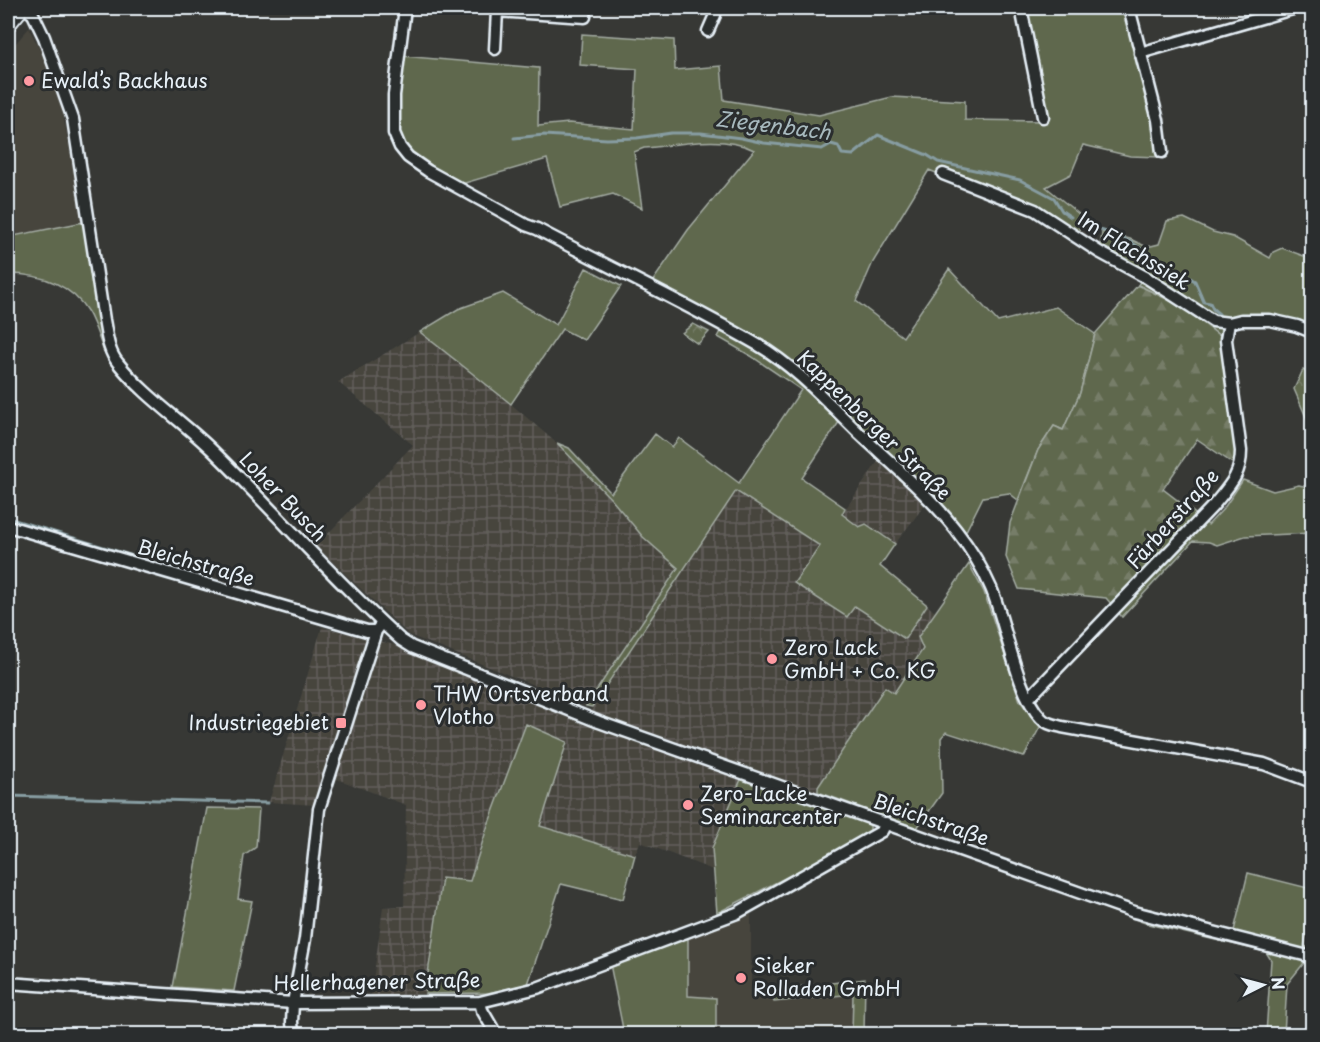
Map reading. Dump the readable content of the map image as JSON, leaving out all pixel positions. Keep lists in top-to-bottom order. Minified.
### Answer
{"streets":{"street":["Im Flachssiek","Kappenberger Straße","Loher Busch","Färberstraße","Bleichstraße","Hellerhagener Straße"]},"crossings":[["Im Flachssiek","Färberstraße"],["Kappenberger Straße","Färberstraße"],["Loher Busch","Bleichstraße"],["Bleichstraße","Hellerhagener Straße"]],"water":["Ziegenbach"],"places":{"other":["Ewald’s Backhaus","Zero Lack GmbH + Co. KG","THW Ortsverband Vlotho","Zero-Lacke Seminarcenter","Sieker Rolladen GmbH"],"transit":["Industriegebiet"]},"north":"right"}
